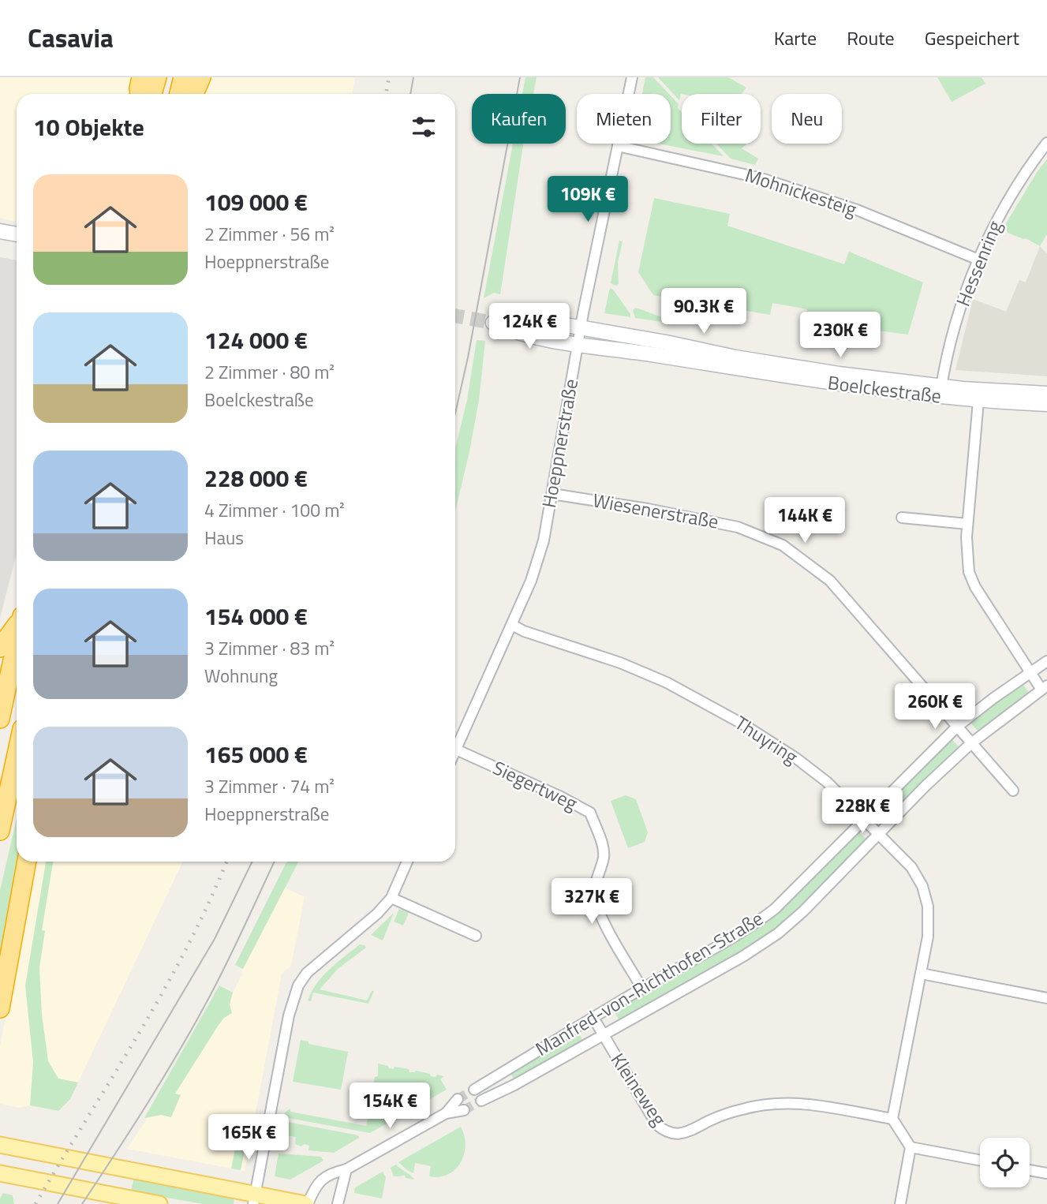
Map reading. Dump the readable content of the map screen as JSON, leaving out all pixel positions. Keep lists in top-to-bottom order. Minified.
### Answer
{"streets":{"main road":["Boelckestraße"],"street":["Mohnickesteig","Hessenring","Hoeppnerstraße","Wiesenerstraße","Thuyring","Siegertweg","Manfred-von-Richthofen-Straße","Kleineweg"]},"crossings":[["Mohnickesteig","Hessenring"],["Mohnickesteig","Hoeppnerstraße"],["Hessenring","Boelckestraße"],["Boelckestraße","Hoeppnerstraße"],["Hoeppnerstraße","Wiesenerstraße"],["Hoeppnerstraße","Thuyring"],["Hoeppnerstraße","Siegertweg"],["Wiesenerstraße","Manfred-von-Richthofen-Straße"],["Thuyring","Manfred-von-Richthofen-Straße"],["Thuyring","Kleineweg"],["Siegertweg","Manfred-von-Richthofen-Straße"],["Manfred-von-Richthofen-Straße","Kleineweg"]],"page":{"header":"Casavia","nav":["Karte","Route","Gespeichert"],"chip":["Kaufen","Mieten","Filter","Neu"],"heading":"10 Objekte","list":[{"name":"109 000 €","note":"2 Zimmer · 56 m² · Hoeppnerstraße"},{"name":"124 000 €","note":"2 Zimmer · 80 m² · Boelckestraße"},{"name":"228 000 €","note":"4 Zimmer · 100 m² · Haus"},{"name":"154 000 €","note":"3 Zimmer · 83 m² · Wohnung"},{"name":"165 000 €","note":"3 Zimmer · 74 m² · Hoeppnerstraße"}],"price":["109K €","90.3K €","124K €","230K €","144K €","260K €","228K €","327K €","154K €","165K €"]}}
